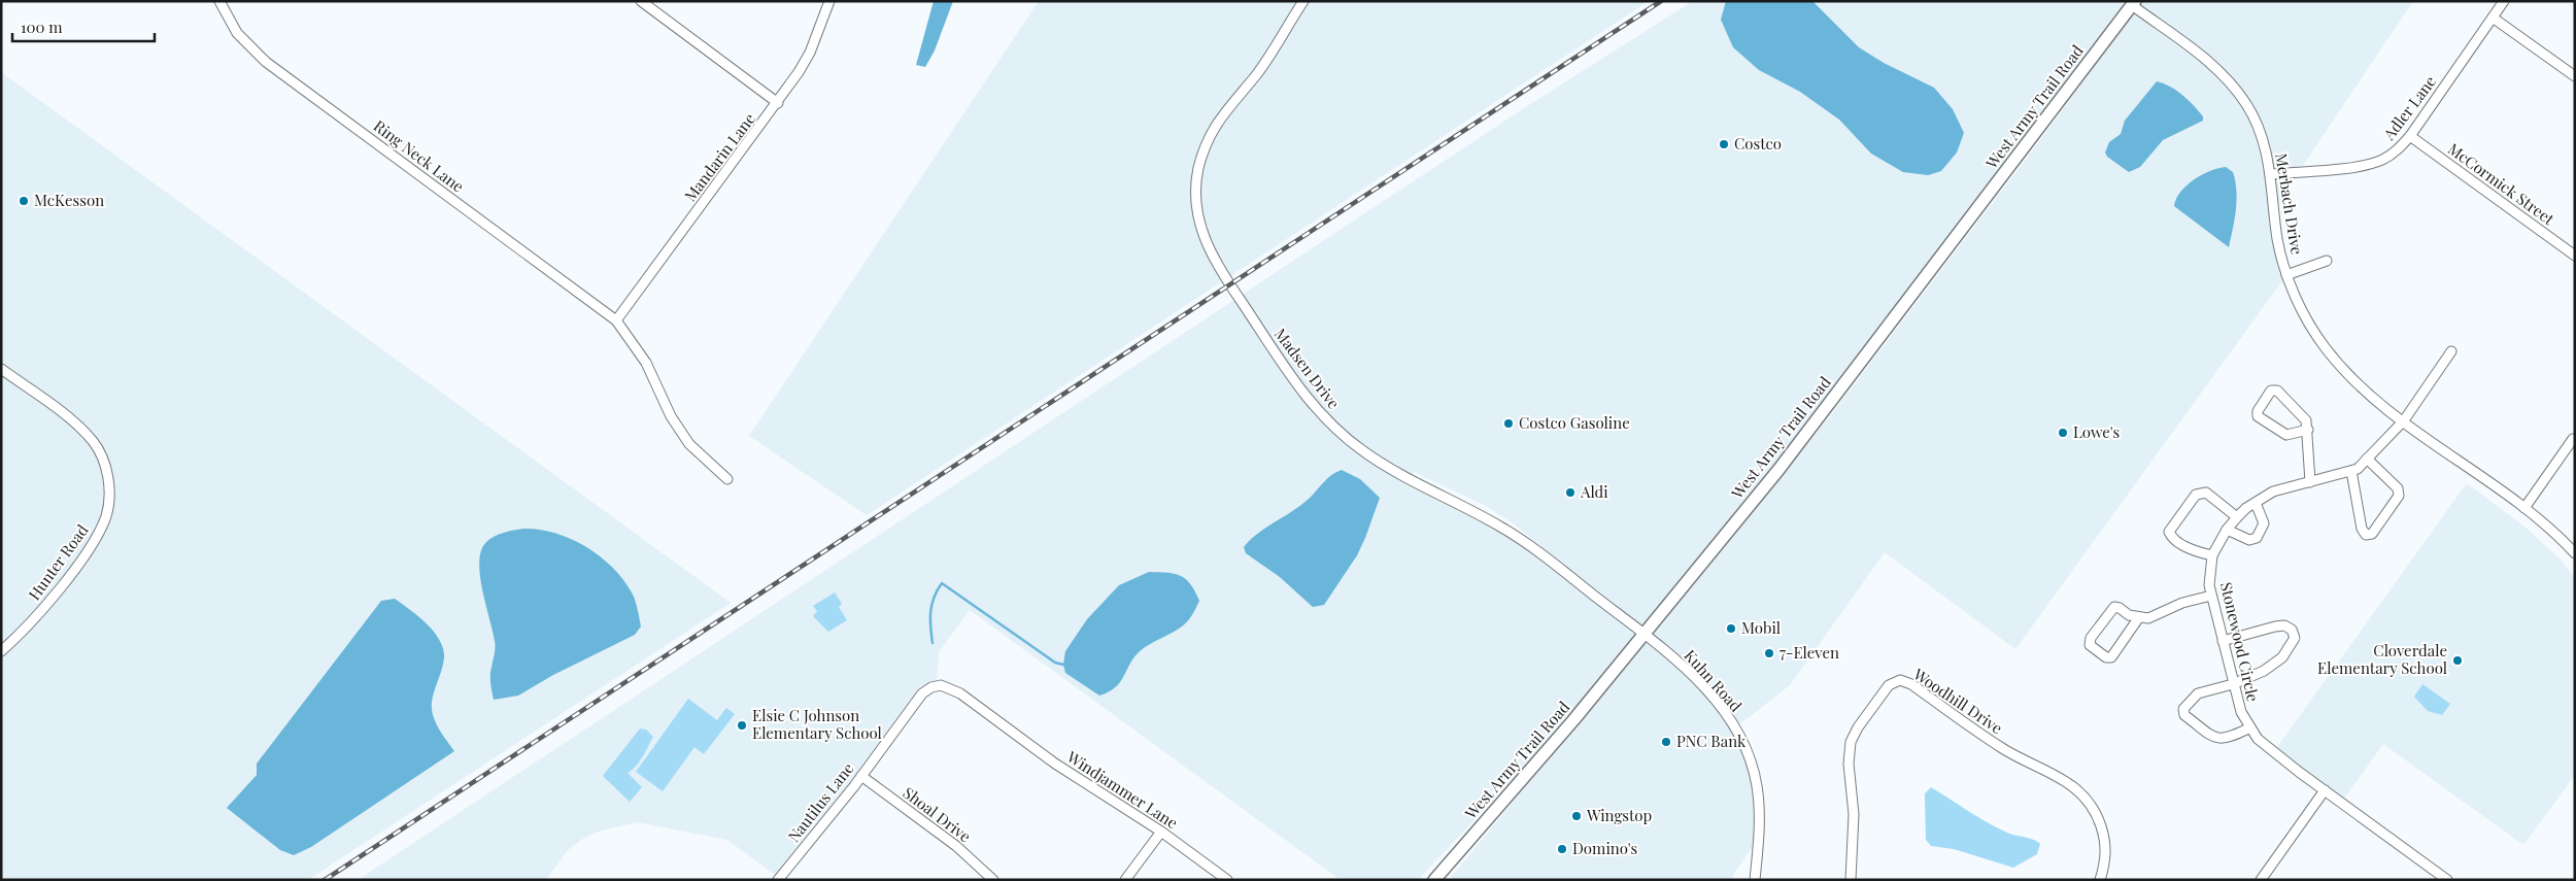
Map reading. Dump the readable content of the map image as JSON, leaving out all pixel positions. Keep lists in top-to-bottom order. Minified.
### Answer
{"streets":{"main road":["West Army Trail Road"],"street":["Adler Lane","Ring Neck Lane","Mandarin Lane","McCormick Street","Merbach Drive","Madsen Drive","Hunter Road","Stonewood Circle","Kuhn Road","Woodhill Drive","Windjammer Lane","Nautilus Lane","Shoal Drive"]},"crossings":[["West Army Trail Road","Merbach Drive"],["West Army Trail Road","Madsen Drive"],["West Army Trail Road","Kuhn Road"],["Adler Lane","McCormick Street"],["Adler Lane","Merbach Drive"],["Ring Neck Lane","Mandarin Lane"],["Merbach Drive","Stonewood Circle"],["Madsen Drive","Kuhn Road"],["Windjammer Lane","Nautilus Lane"],["Nautilus Lane","Shoal Drive"]],"places":["Costco","McKesson","Costco Gasoline","Lowe's","Aldi","Mobil","7-Eleven","Cloverdale Elementary School","Elsie C Johnson Elementary School","PNC Bank","Wingstop","Domino's"],"scale_bar":"100 m"}
